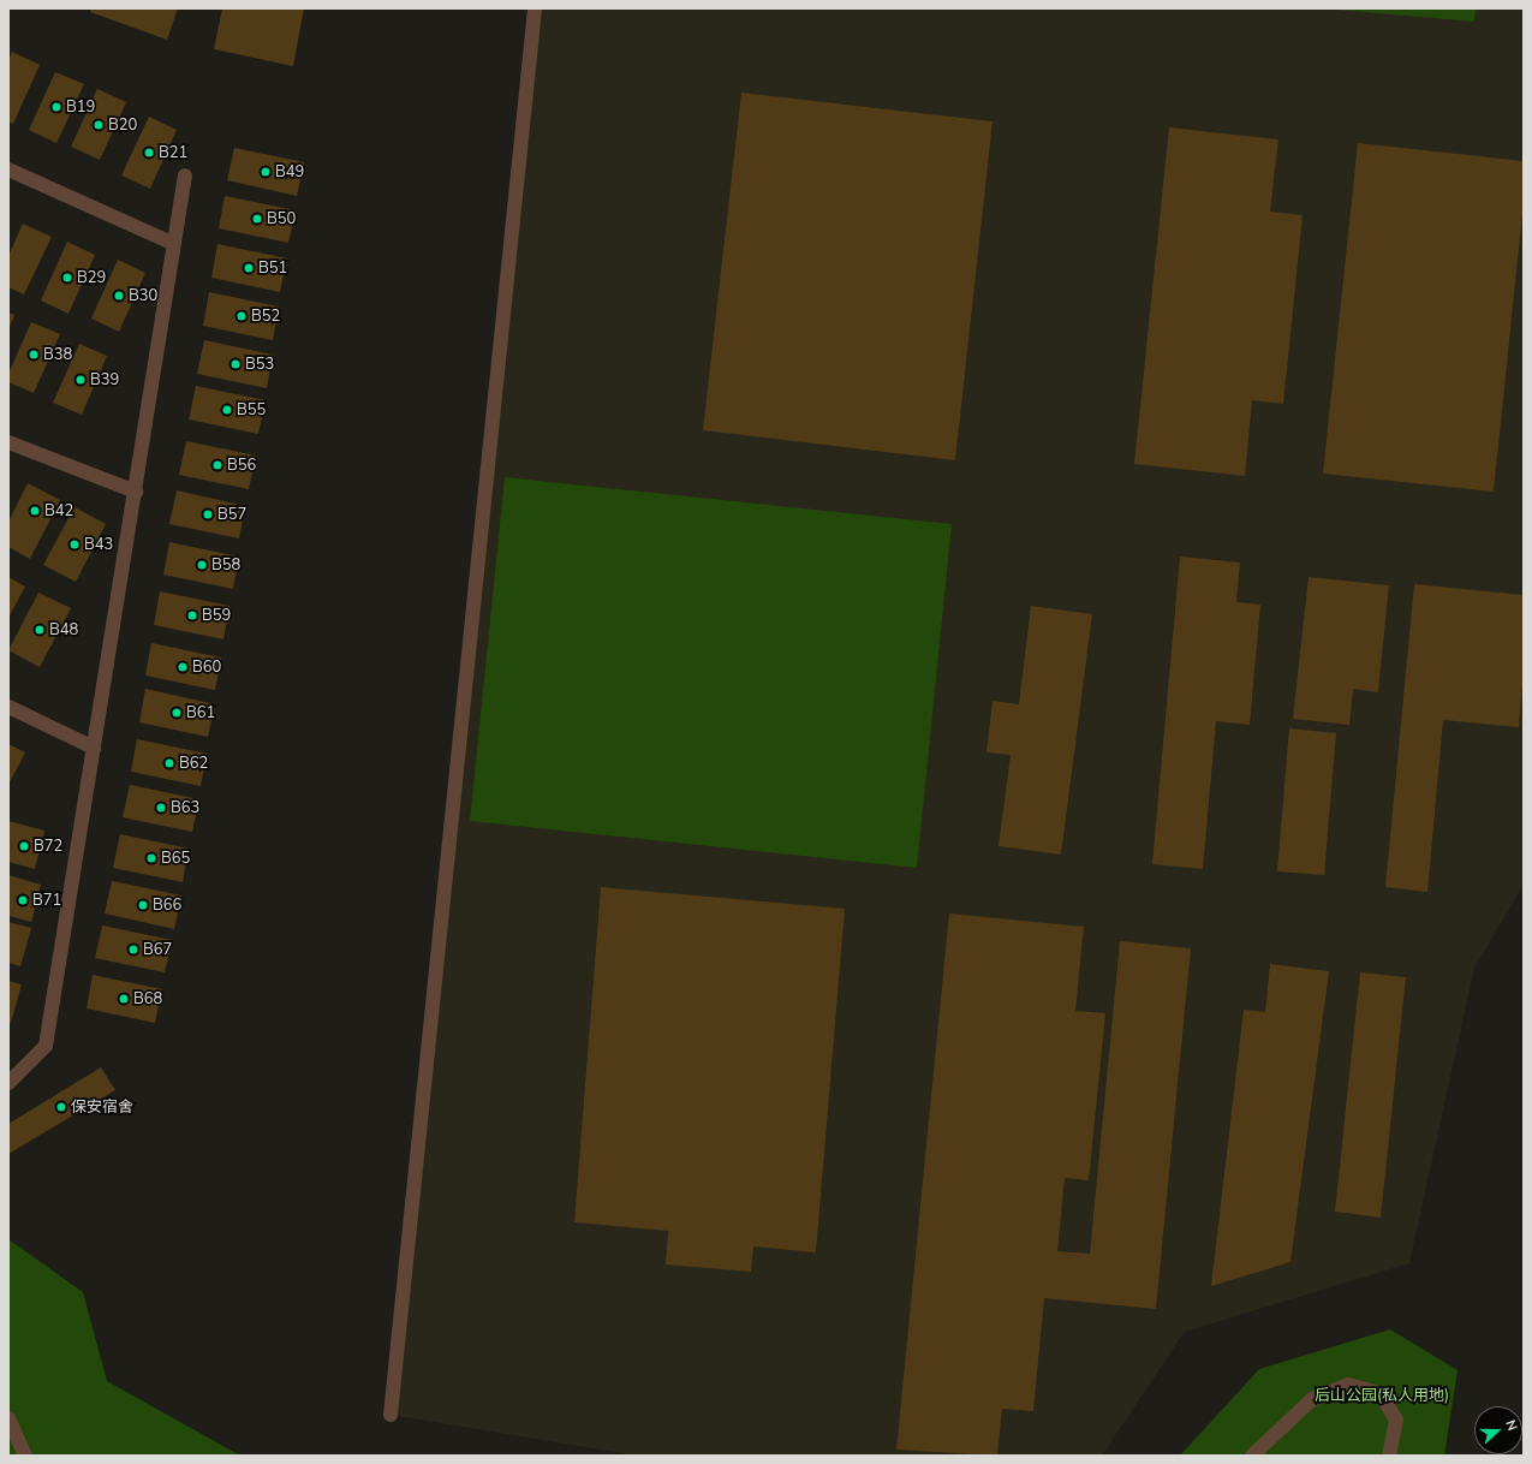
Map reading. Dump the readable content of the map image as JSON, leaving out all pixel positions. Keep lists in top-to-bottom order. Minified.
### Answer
{"parks":["后山公园(私人用地)"],"places":["B19","B20","B21","B49","B50","B51","B29","B30","B52","B38","B53","B39","B55","B56","B42","B57","B43","B58","B59","B48","B60","B61","B62","B63","B72","B65","B71","B66","B67","B68","保安宿舍"],"north":"right"}
